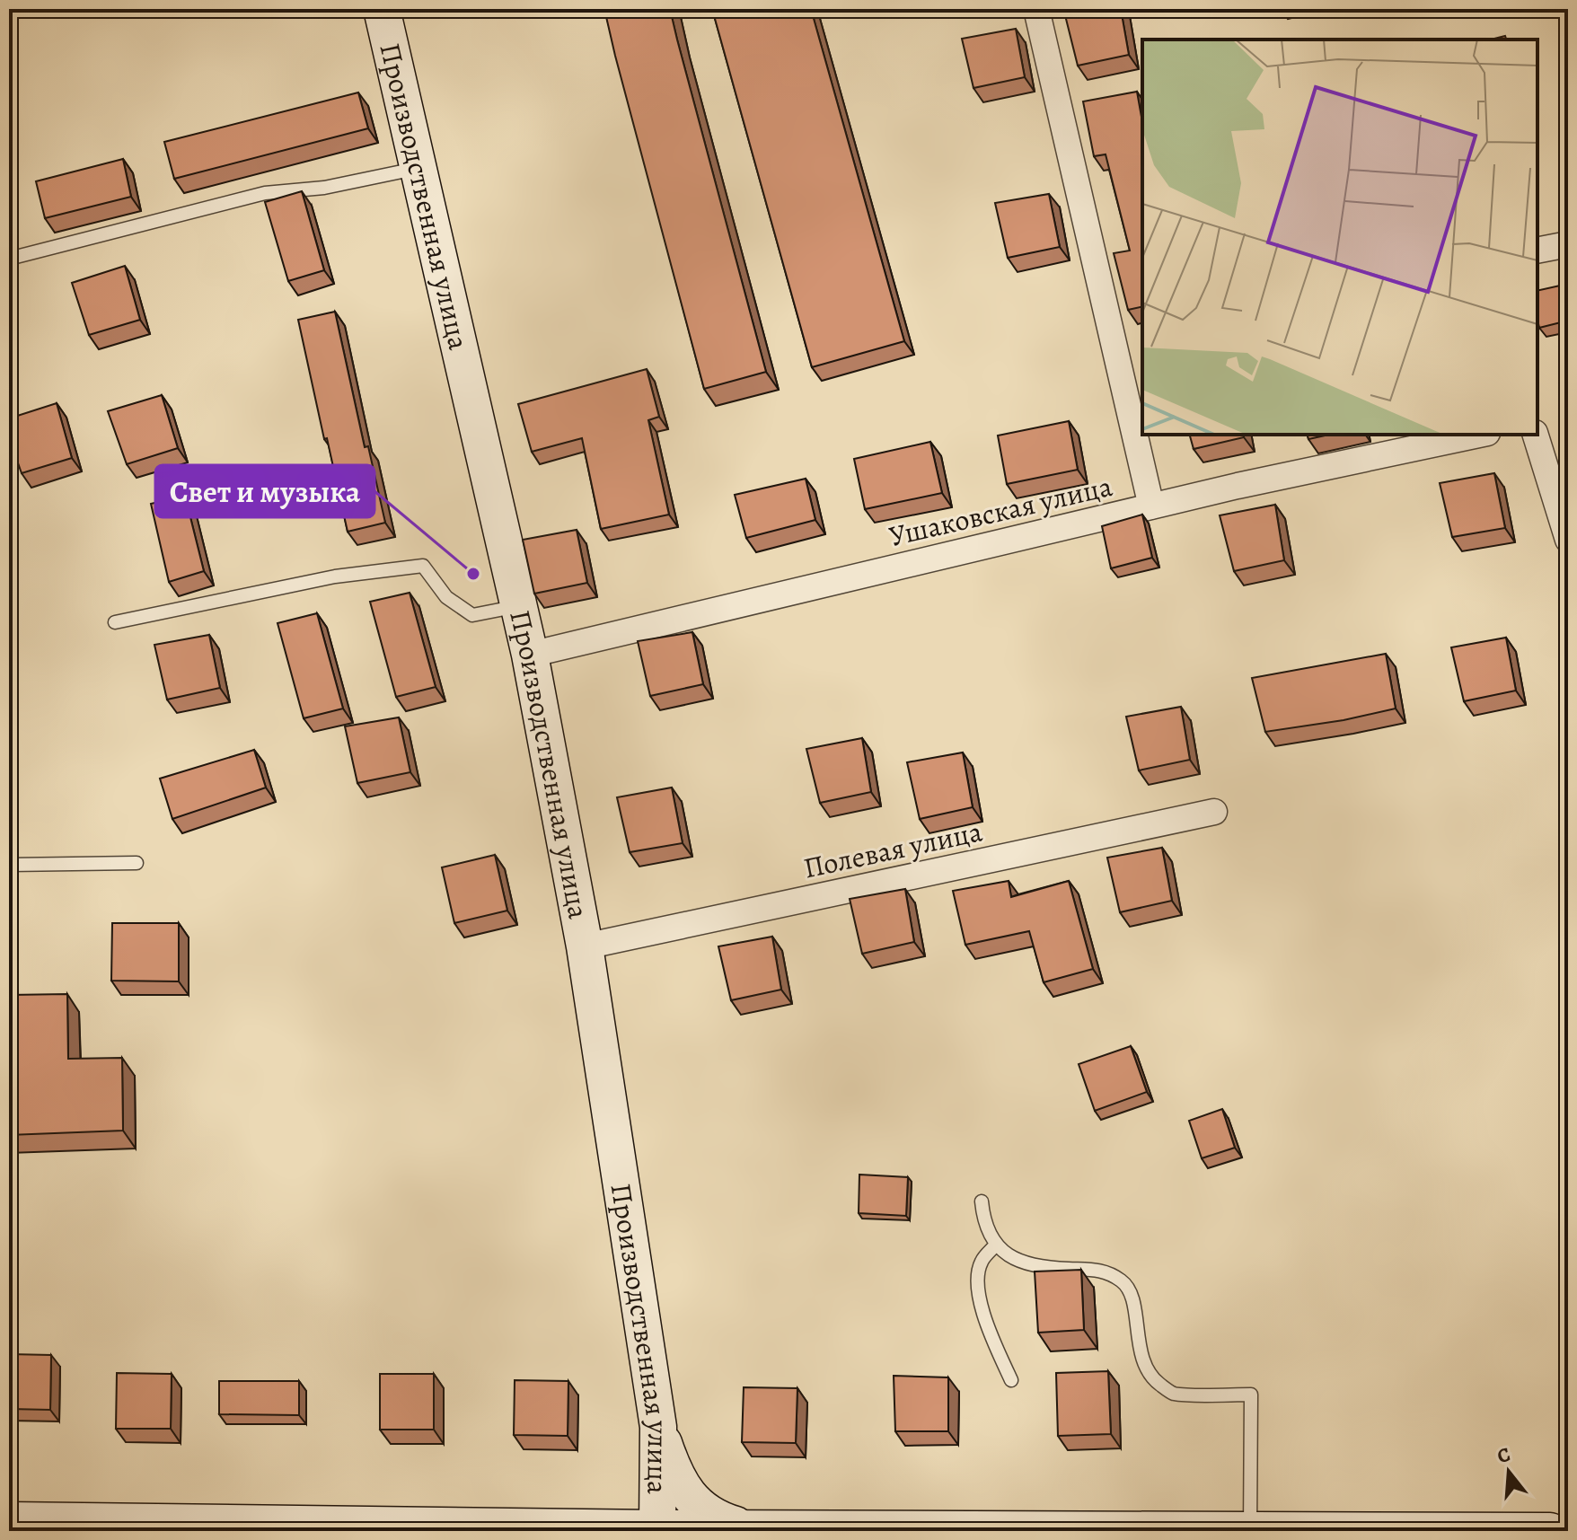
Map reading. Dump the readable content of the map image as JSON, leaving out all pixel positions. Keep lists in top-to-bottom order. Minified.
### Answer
{"streets":{"main road":["Производственная улица"],"street":["Ушаковская улица","Полевая улица"]},"crossings":[["Производственная улица","Ушаковская улица"],["Производственная улица","Полевая улица"]],"places":["Свет и музыка"],"north":"top"}
